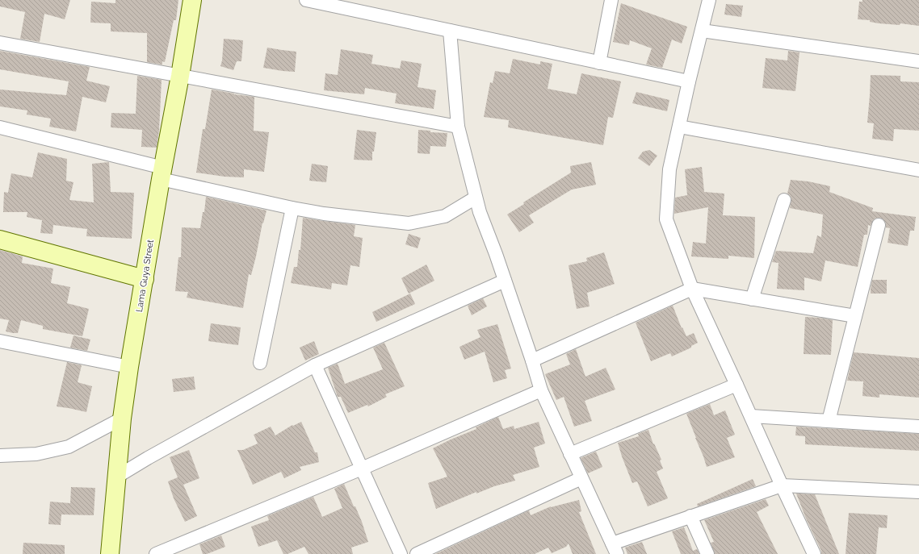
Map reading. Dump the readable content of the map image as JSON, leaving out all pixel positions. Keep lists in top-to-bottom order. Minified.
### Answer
{"streets":{"street":["Lama Guya Street"]}}
